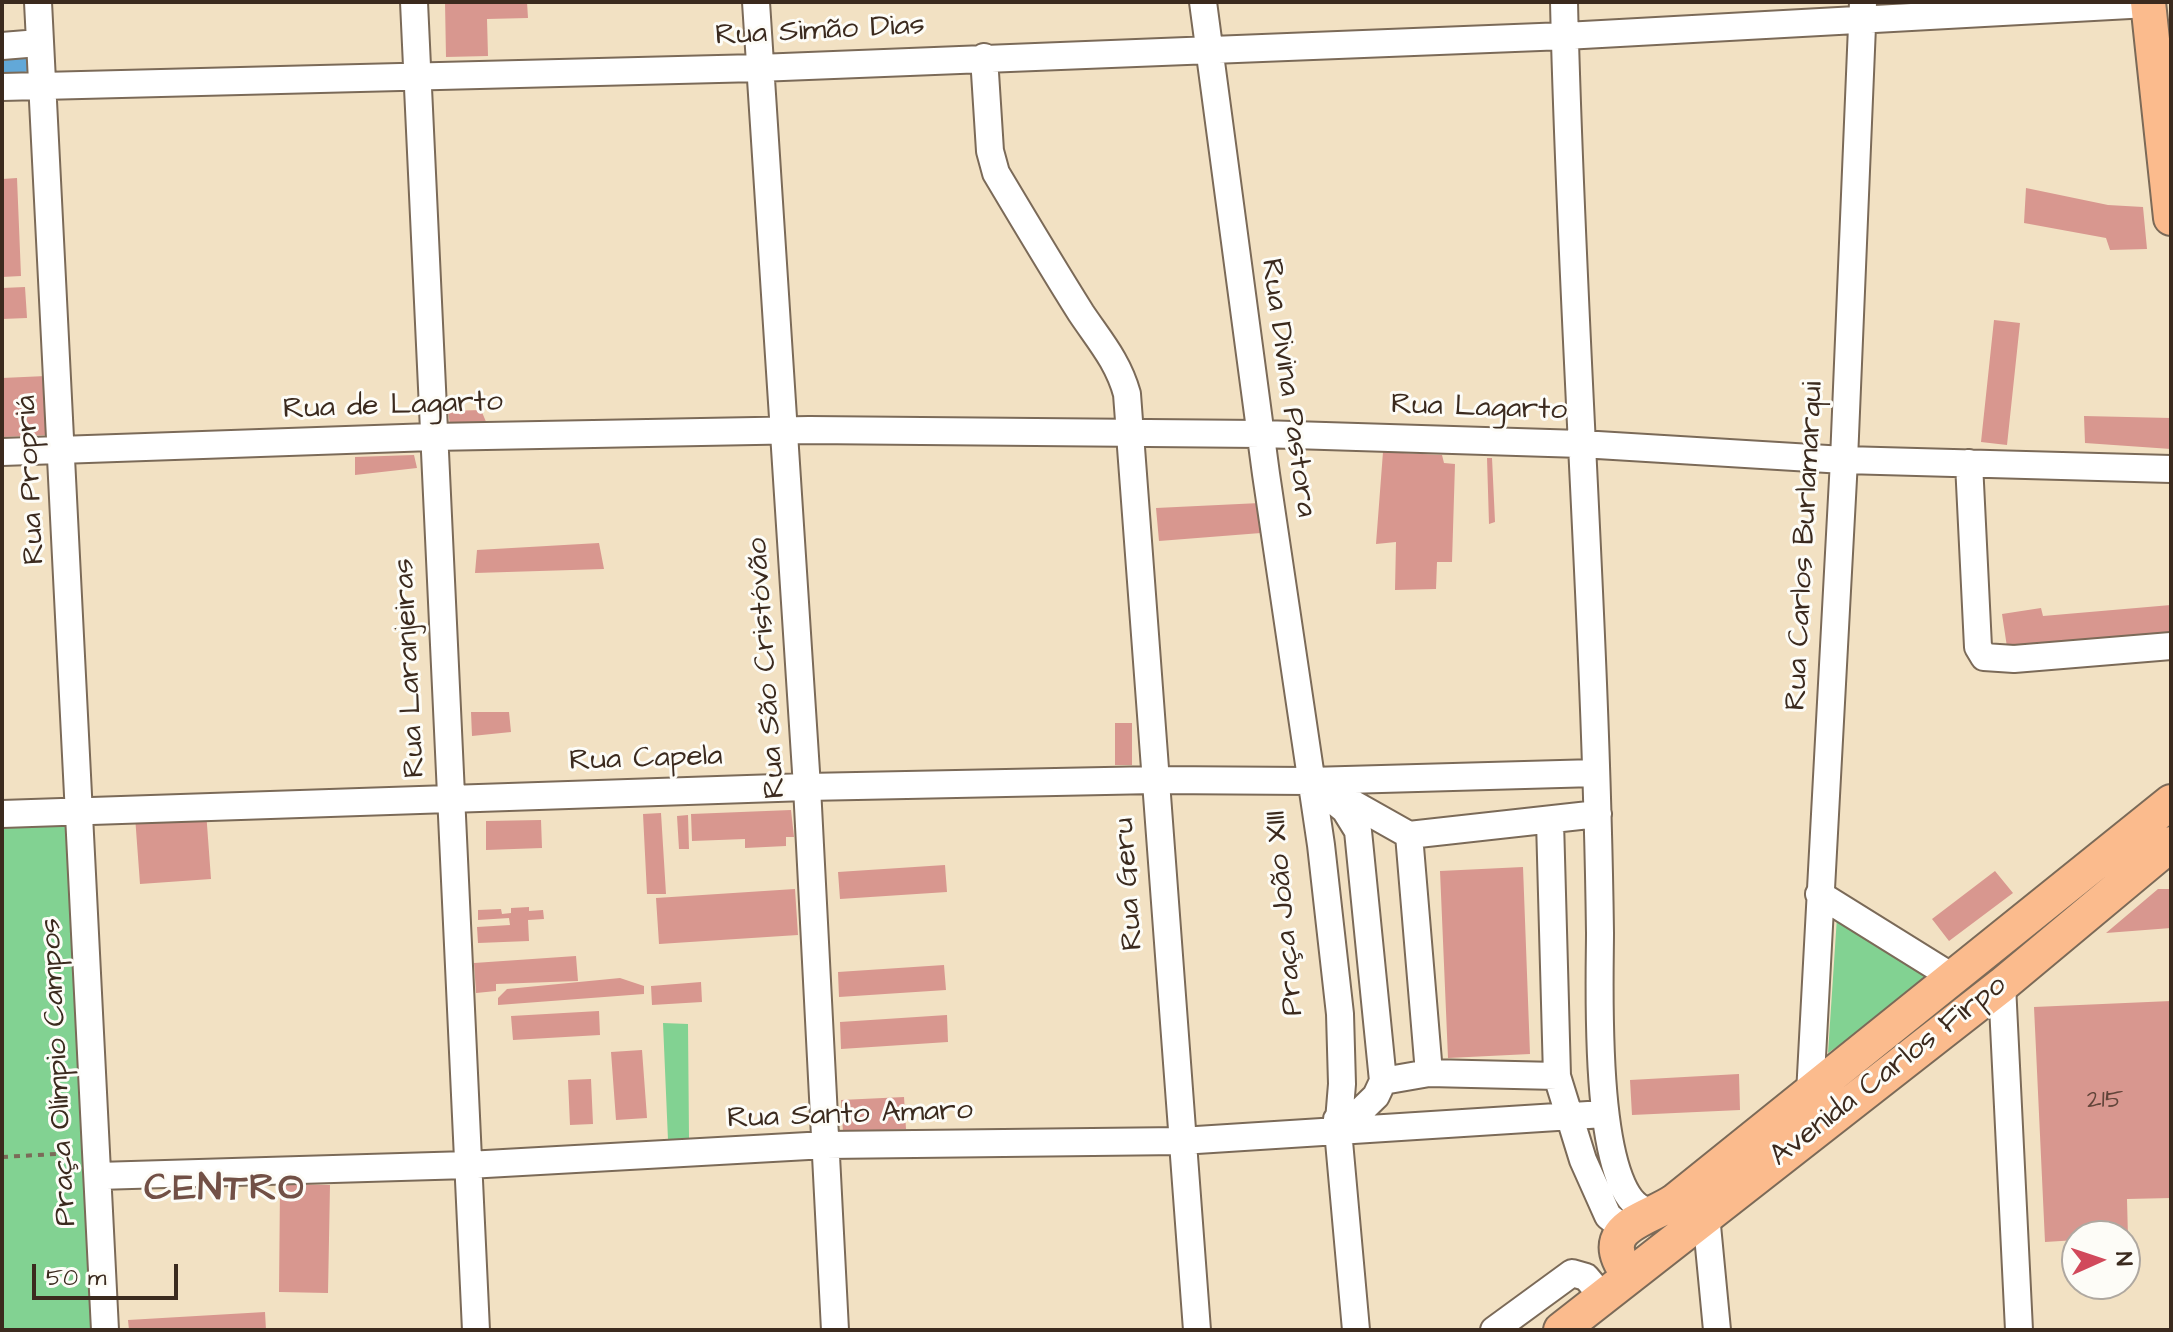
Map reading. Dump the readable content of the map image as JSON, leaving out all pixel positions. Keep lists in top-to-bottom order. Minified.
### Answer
{"streets":{"main road":["Avenida Carlos Firpo"],"street":["Rua Simão Dias","Rua Divina Pastora","Rua de Lagarto","Rua Lagarto","Rua Propriá","Rua Carlos Burlamarqui","Rua Laranjeiras","Rua São Cristóvão","Rua Capela","Rua Geru","Praça João XIII","Praça Olímpio Campos","Rua Santo Amaro"]},"crossings":[["Rua Simão Dias","Rua Divina Pastora"],["Rua Simão Dias","Rua Propriá"],["Rua Simão Dias","Rua Carlos Burlamarqui"],["Rua Simão Dias","Rua Laranjeiras"],["Rua Simão Dias","Rua São Cristóvão"],["Rua Simão Dias","Rua Geru"],["Rua Divina Pastora","Rua Lagarto"],["Rua Divina Pastora","Rua Capela"],["Rua Divina Pastora","Praça João XIII"],["Rua de Lagarto","Rua Lagarto"],["Rua de Lagarto","Rua Propriá"],["Rua de Lagarto","Rua Laranjeiras"],["Rua de Lagarto","Rua São Cristóvão"],["Rua Lagarto","Rua Carlos Burlamarqui"],["Rua Lagarto","Rua São Cristóvão"],["Rua Lagarto","Rua Geru"],["Rua Propriá","Rua Capela"],["Rua Propriá","Praça Olímpio Campos"],["Rua Carlos Burlamarqui","Avenida Carlos Firpo"],["Rua Laranjeiras","Rua Capela"],["Rua Laranjeiras","Rua Santo Amaro"],["Rua São Cristóvão","Rua Capela"],["Rua São Cristóvão","Rua Santo Amaro"],["Rua Capela","Rua Geru"],["Rua Capela","Praça João XIII"],["Rua Capela","Praça Olímpio Campos"],["Rua Geru","Rua Santo Amaro"],["Praça João XIII","Rua Santo Amaro"],["Praça Olímpio Campos","Rua Santo Amaro"]],"districts":["CENTRO"],"house_numbers":["215"],"scale_bar":"50 m","north":"right"}
